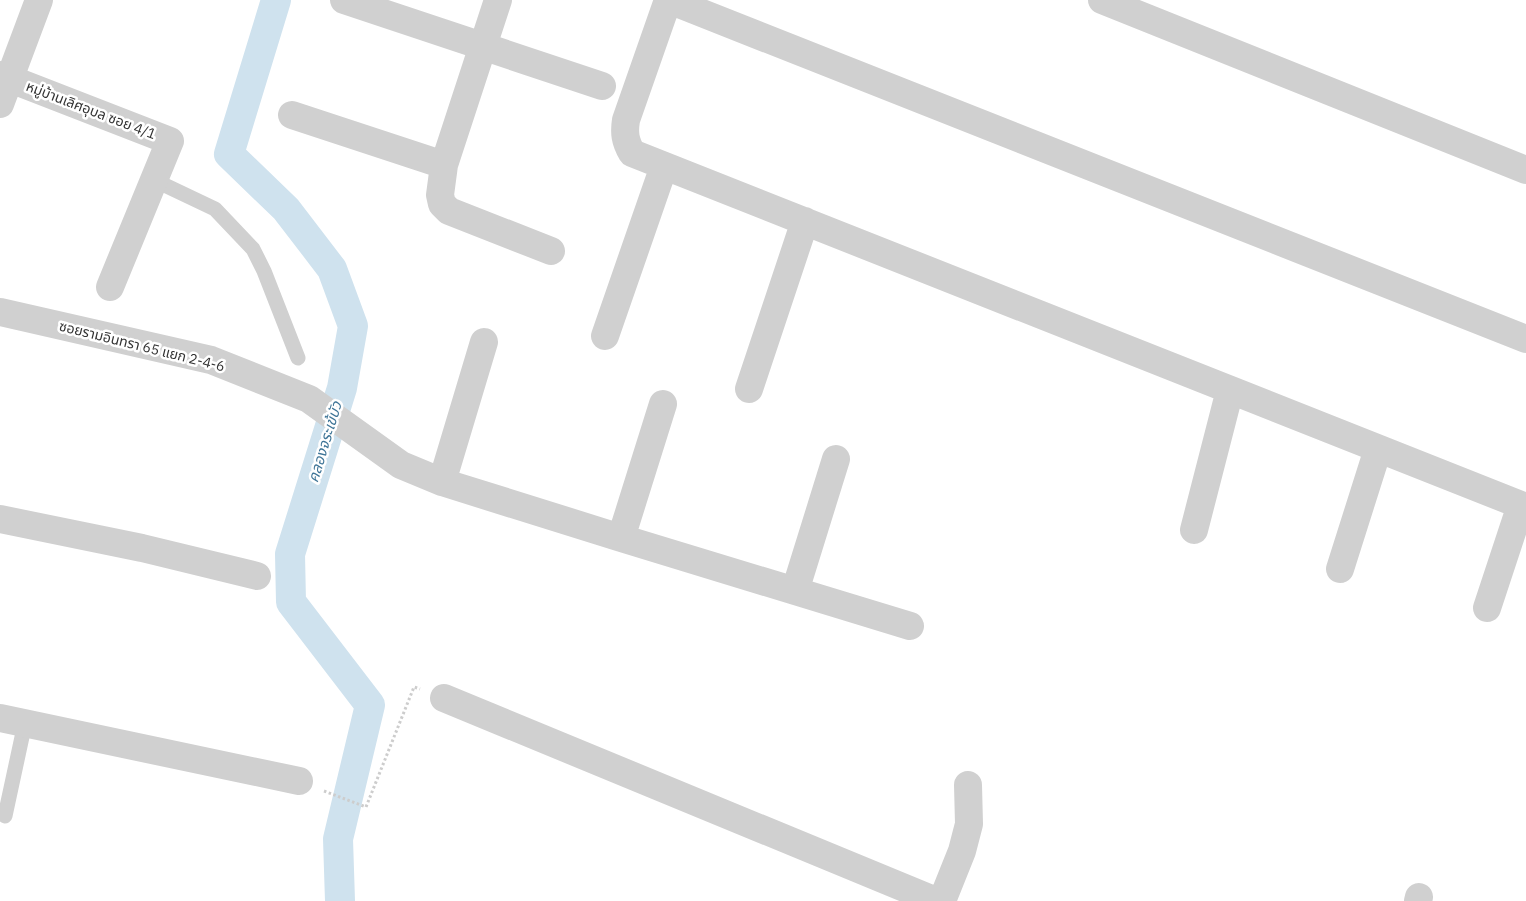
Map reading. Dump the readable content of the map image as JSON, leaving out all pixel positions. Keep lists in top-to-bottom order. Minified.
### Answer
{"streets":{"street":["หมู่บ้านเลิศอุบล ซอย 4/1","ซอยรามอินทรา 65 แยก 2-4-6"]},"water":["คลองจระเข้บัว"]}
